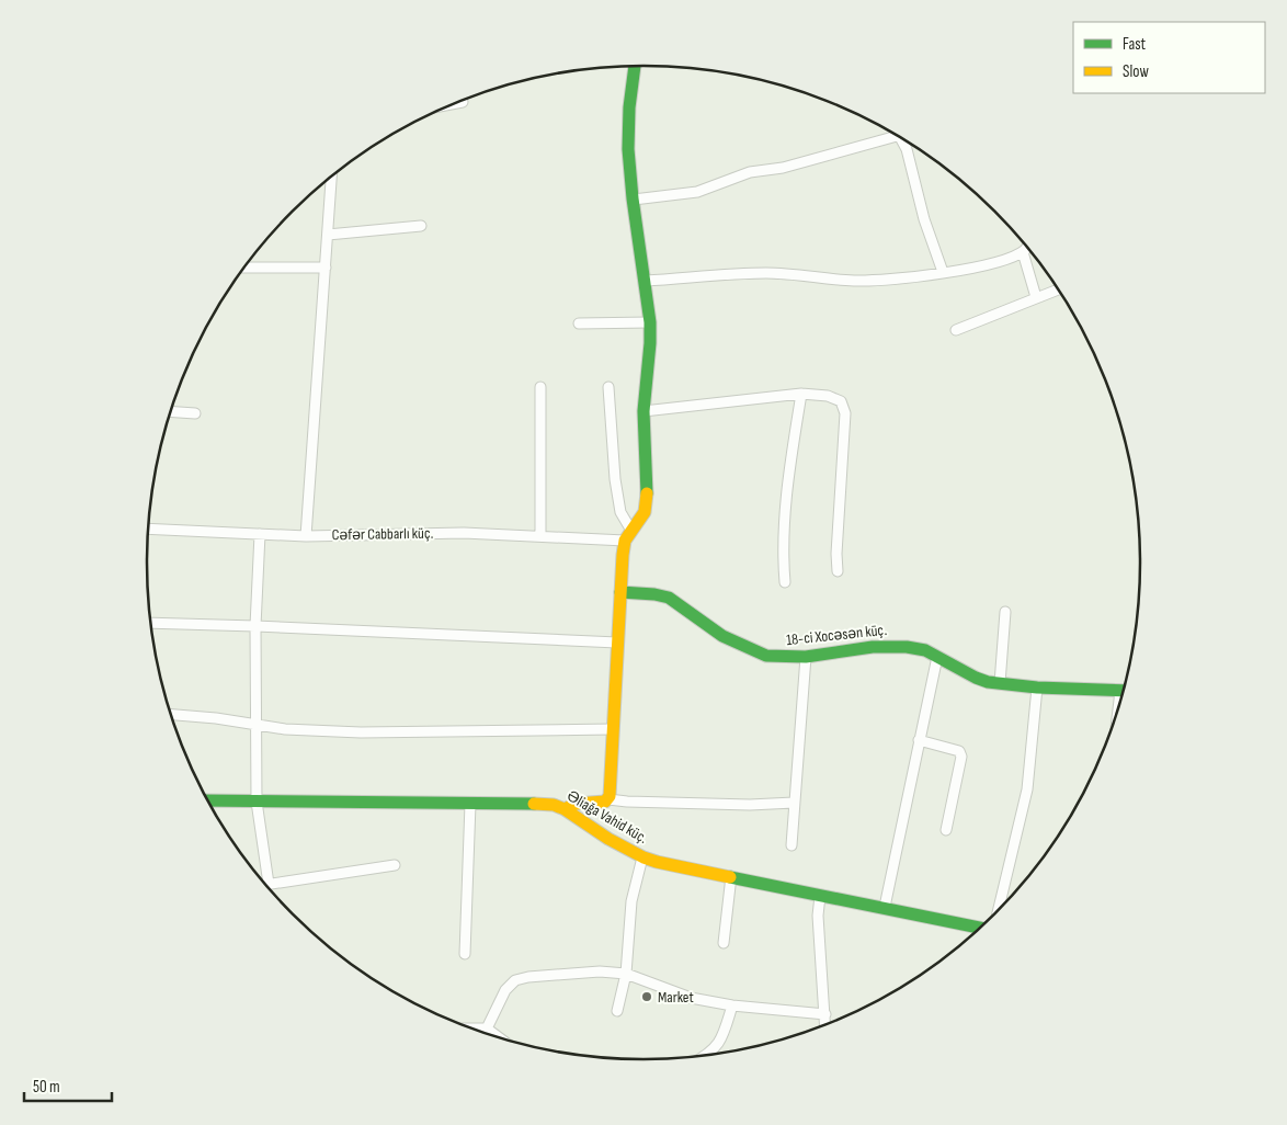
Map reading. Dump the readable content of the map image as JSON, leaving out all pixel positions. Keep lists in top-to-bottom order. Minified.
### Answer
{"streets":{"street":["Cəfər Cabbarlı küç.","18-ci Xocəsən küç.","Əliağa Vahid küç."]},"places":["Market"],"legend":["Fast","Slow"],"scale_bar":"50 m"}
